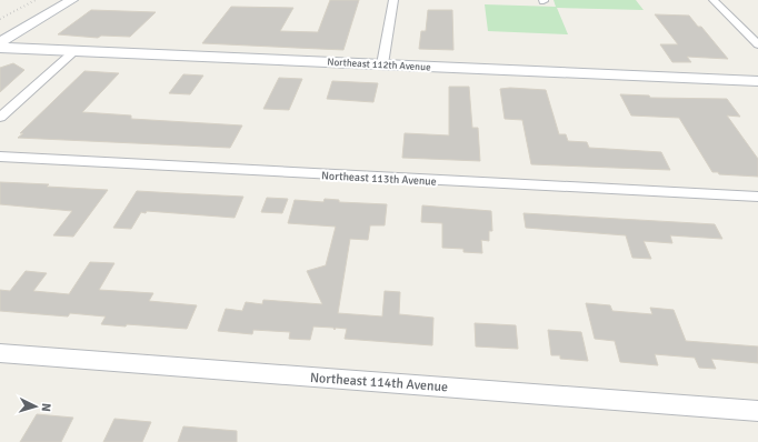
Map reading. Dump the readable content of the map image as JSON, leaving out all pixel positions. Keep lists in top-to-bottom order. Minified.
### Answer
{"streets":{"street":["Northeast 112th Avenue","Northeast 113th Avenue","Northeast 114th Avenue"]},"north":"right"}
